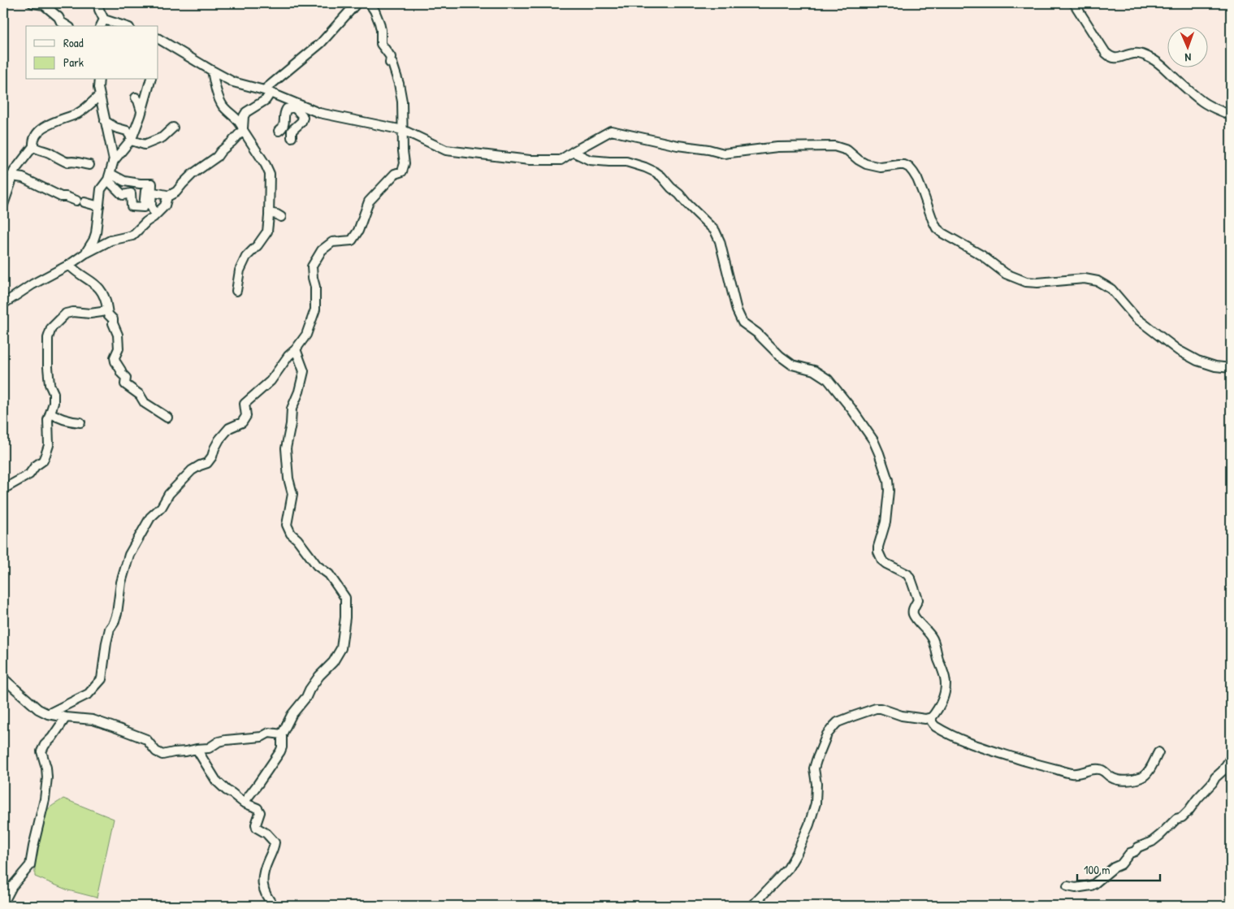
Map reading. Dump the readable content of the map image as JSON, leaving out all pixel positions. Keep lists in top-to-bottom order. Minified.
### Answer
{"legend":["Road","Park"],"scale_bar":"100 m","north":"bottom"}
